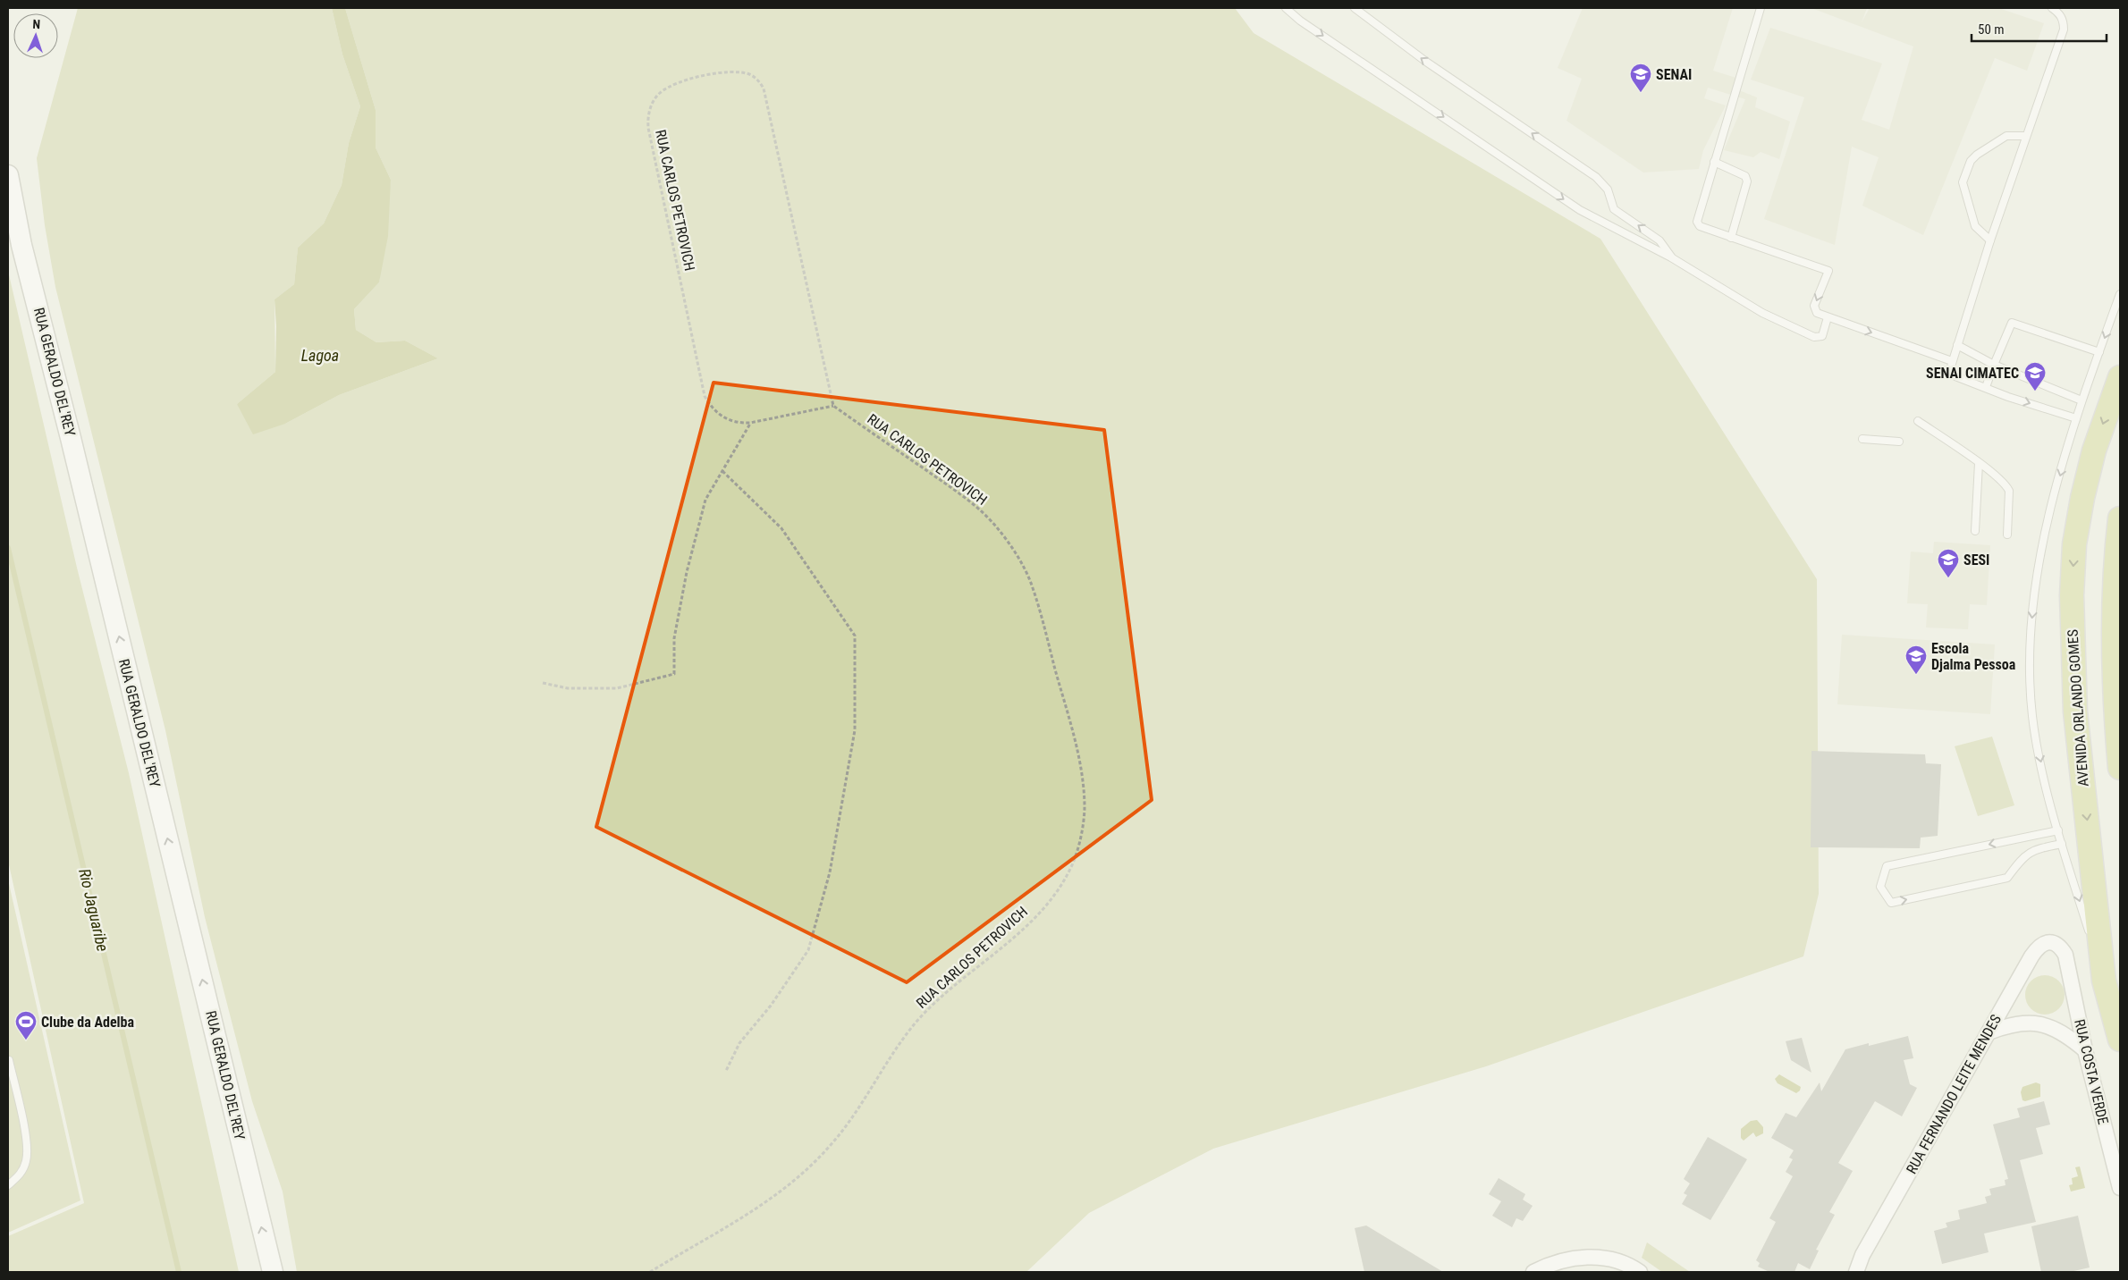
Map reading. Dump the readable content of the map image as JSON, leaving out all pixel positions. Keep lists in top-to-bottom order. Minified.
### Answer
{"streets":{"main road":["RUA GERALDO DEL'REY","AVENIDA ORLANDO GOMES"],"street":["RUA COSTA VERDE","RUA FERNANDO LEITE MENDES"],"path":["RUA CARLOS PETROVICH"]},"crossings":[["RUA COSTA VERDE","RUA FERNANDO LEITE MENDES"]],"one_way":["RUA GERALDO DEL'REY"],"water":["Lagoa","Rio Jaguaribe"],"places":{"school or university":["SENAI","SENAI CIMATEC","SESI","Escola Djalma Pessoa"],"sports":["Clube da Adelba"]},"scale_bar":"50 m","north":"top"}
